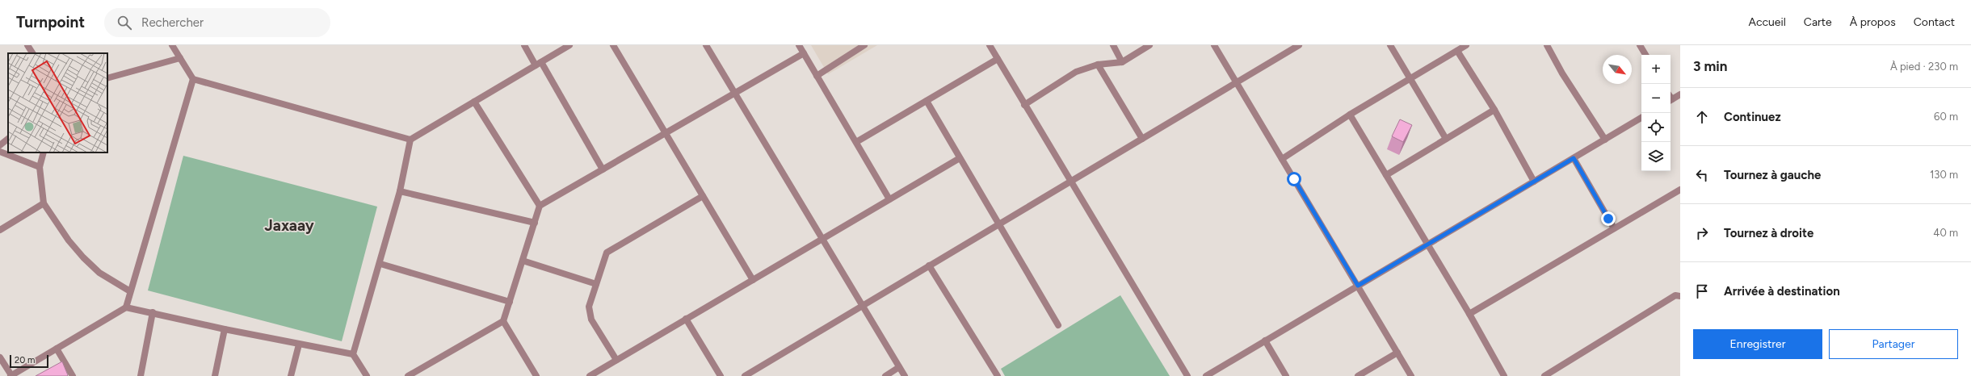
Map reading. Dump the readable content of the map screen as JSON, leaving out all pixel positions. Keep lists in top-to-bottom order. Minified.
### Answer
{"districts":["Jaxaay"],"scale_bar":"20 m","north":"bottom right","page":{"header":"Turnpoint","search":"Rechercher","nav":["Accueil","Carte","À propos","Contact"],"heading":["3 min","À pied · 230 m"],"map_buttons":["+","−"],"list":[["Continuez","60 m"],["Tournez à gauche","130 m"],["Tournez à droite","40 m"],"Arrivée à destination"],"buttons":["Enregistrer","Partager"],"scale":"20 m"}}
